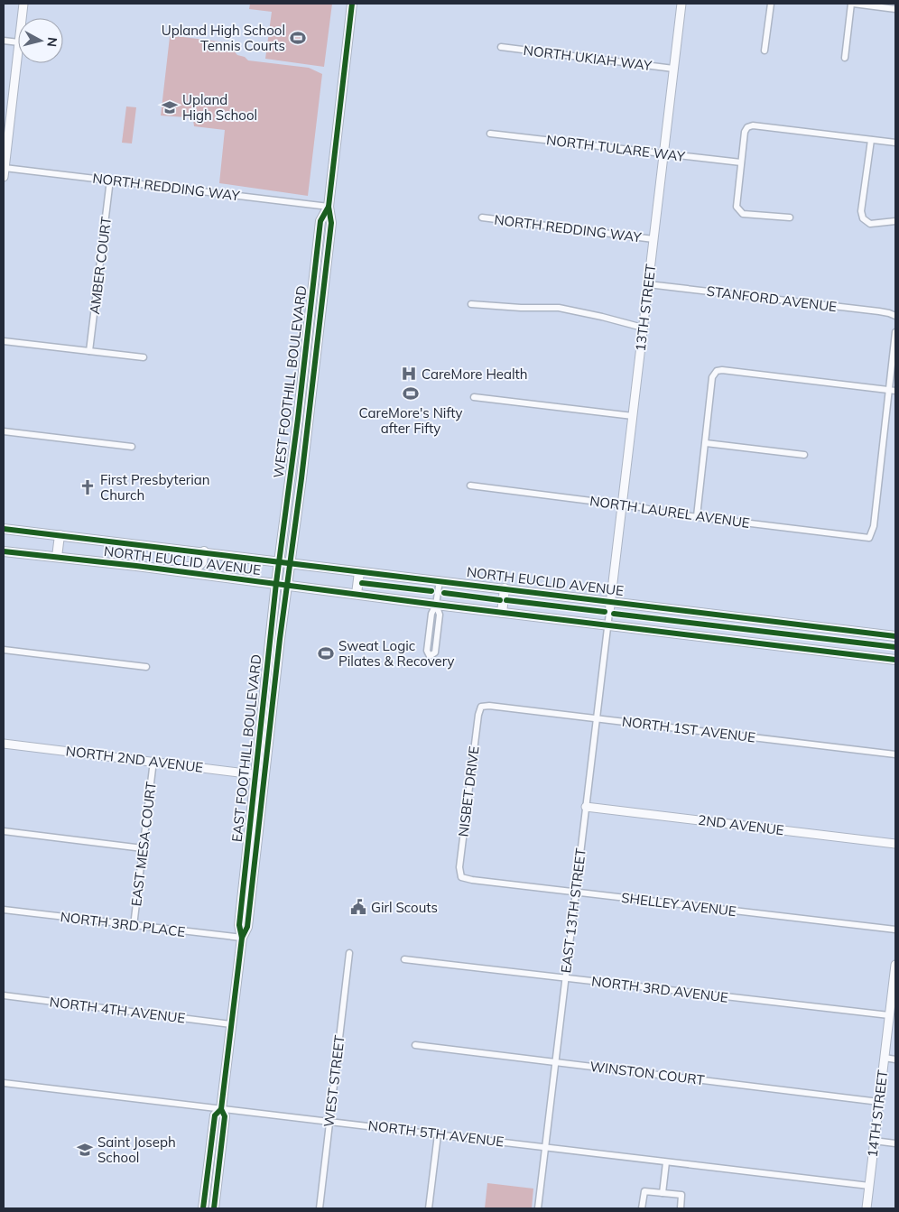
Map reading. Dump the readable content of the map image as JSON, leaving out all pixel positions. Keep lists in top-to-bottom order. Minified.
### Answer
{"streets":{"main road":["WEST FOOTHILL BOULEVARD","NORTH EUCLID AVENUE","EAST FOOTHILL BOULEVARD"],"street":["NORTH UKIAH WAY","NORTH TULARE WAY","NORTH REDDING WAY","AMBER COURT","STANFORD AVENUE","13TH STREET","NORTH LAUREL AVENUE","NORTH 1ST AVENUE","NORTH 2ND AVENUE","NISBET DRIVE","2ND AVENUE","EAST MESA COURT","SHELLEY AVENUE","EAST 13TH STREET","NORTH 3RD PLACE","NORTH 3RD AVENUE","NORTH 4TH AVENUE","WINSTON COURT","WEST STREET","14TH STREET","NORTH 5TH AVENUE"]},"crossings":[["NORTH UKIAH WAY","13TH STREET"],["NORTH TULARE WAY","13TH STREET"],["NORTH REDDING WAY","AMBER COURT"],["NORTH REDDING WAY","13TH STREET"],["NORTH REDDING WAY","WEST FOOTHILL BOULEVARD"],["STANFORD AVENUE","13TH STREET"],["13TH STREET","NORTH LAUREL AVENUE"],["13TH STREET","NORTH EUCLID AVENUE"],["13TH STREET","EAST 13TH STREET"],["WEST FOOTHILL BOULEVARD","NORTH EUCLID AVENUE"],["WEST FOOTHILL BOULEVARD","EAST FOOTHILL BOULEVARD"],["NORTH EUCLID AVENUE","EAST FOOTHILL BOULEVARD"],["NORTH EUCLID AVENUE","EAST 13TH STREET"],["NORTH 1ST AVENUE","NISBET DRIVE"],["NORTH 1ST AVENUE","EAST 13TH STREET"],["EAST FOOTHILL BOULEVARD","NORTH 2ND AVENUE"],["EAST FOOTHILL BOULEVARD","NORTH 3RD PLACE"],["EAST FOOTHILL BOULEVARD","NORTH 4TH AVENUE"],["EAST FOOTHILL BOULEVARD","NORTH 5TH AVENUE"],["NORTH 2ND AVENUE","EAST MESA COURT"],["NISBET DRIVE","SHELLEY AVENUE"],["2ND AVENUE","EAST 13TH STREET"],["EAST MESA COURT","NORTH 3RD PLACE"],["SHELLEY AVENUE","EAST 13TH STREET"],["EAST 13TH STREET","NORTH 3RD AVENUE"],["EAST 13TH STREET","WINSTON COURT"],["EAST 13TH STREET","NORTH 5TH AVENUE"],["NORTH 3RD AVENUE","14TH STREET"],["WINSTON COURT","14TH STREET"],["WEST STREET","NORTH 5TH AVENUE"],["14TH STREET","NORTH 5TH AVENUE"]],"places":{"sports":["Upland High School Tennis Courts","CareMore's Nifty after Fifty","Sweat Logic Pilates & Recovery"],"school or university":["Upland High School","Saint Joseph School"],"hospital":["CareMore Health"],"church":["First Presbyterian Church"],"public building":["Girl Scouts"]},"north":"right"}
